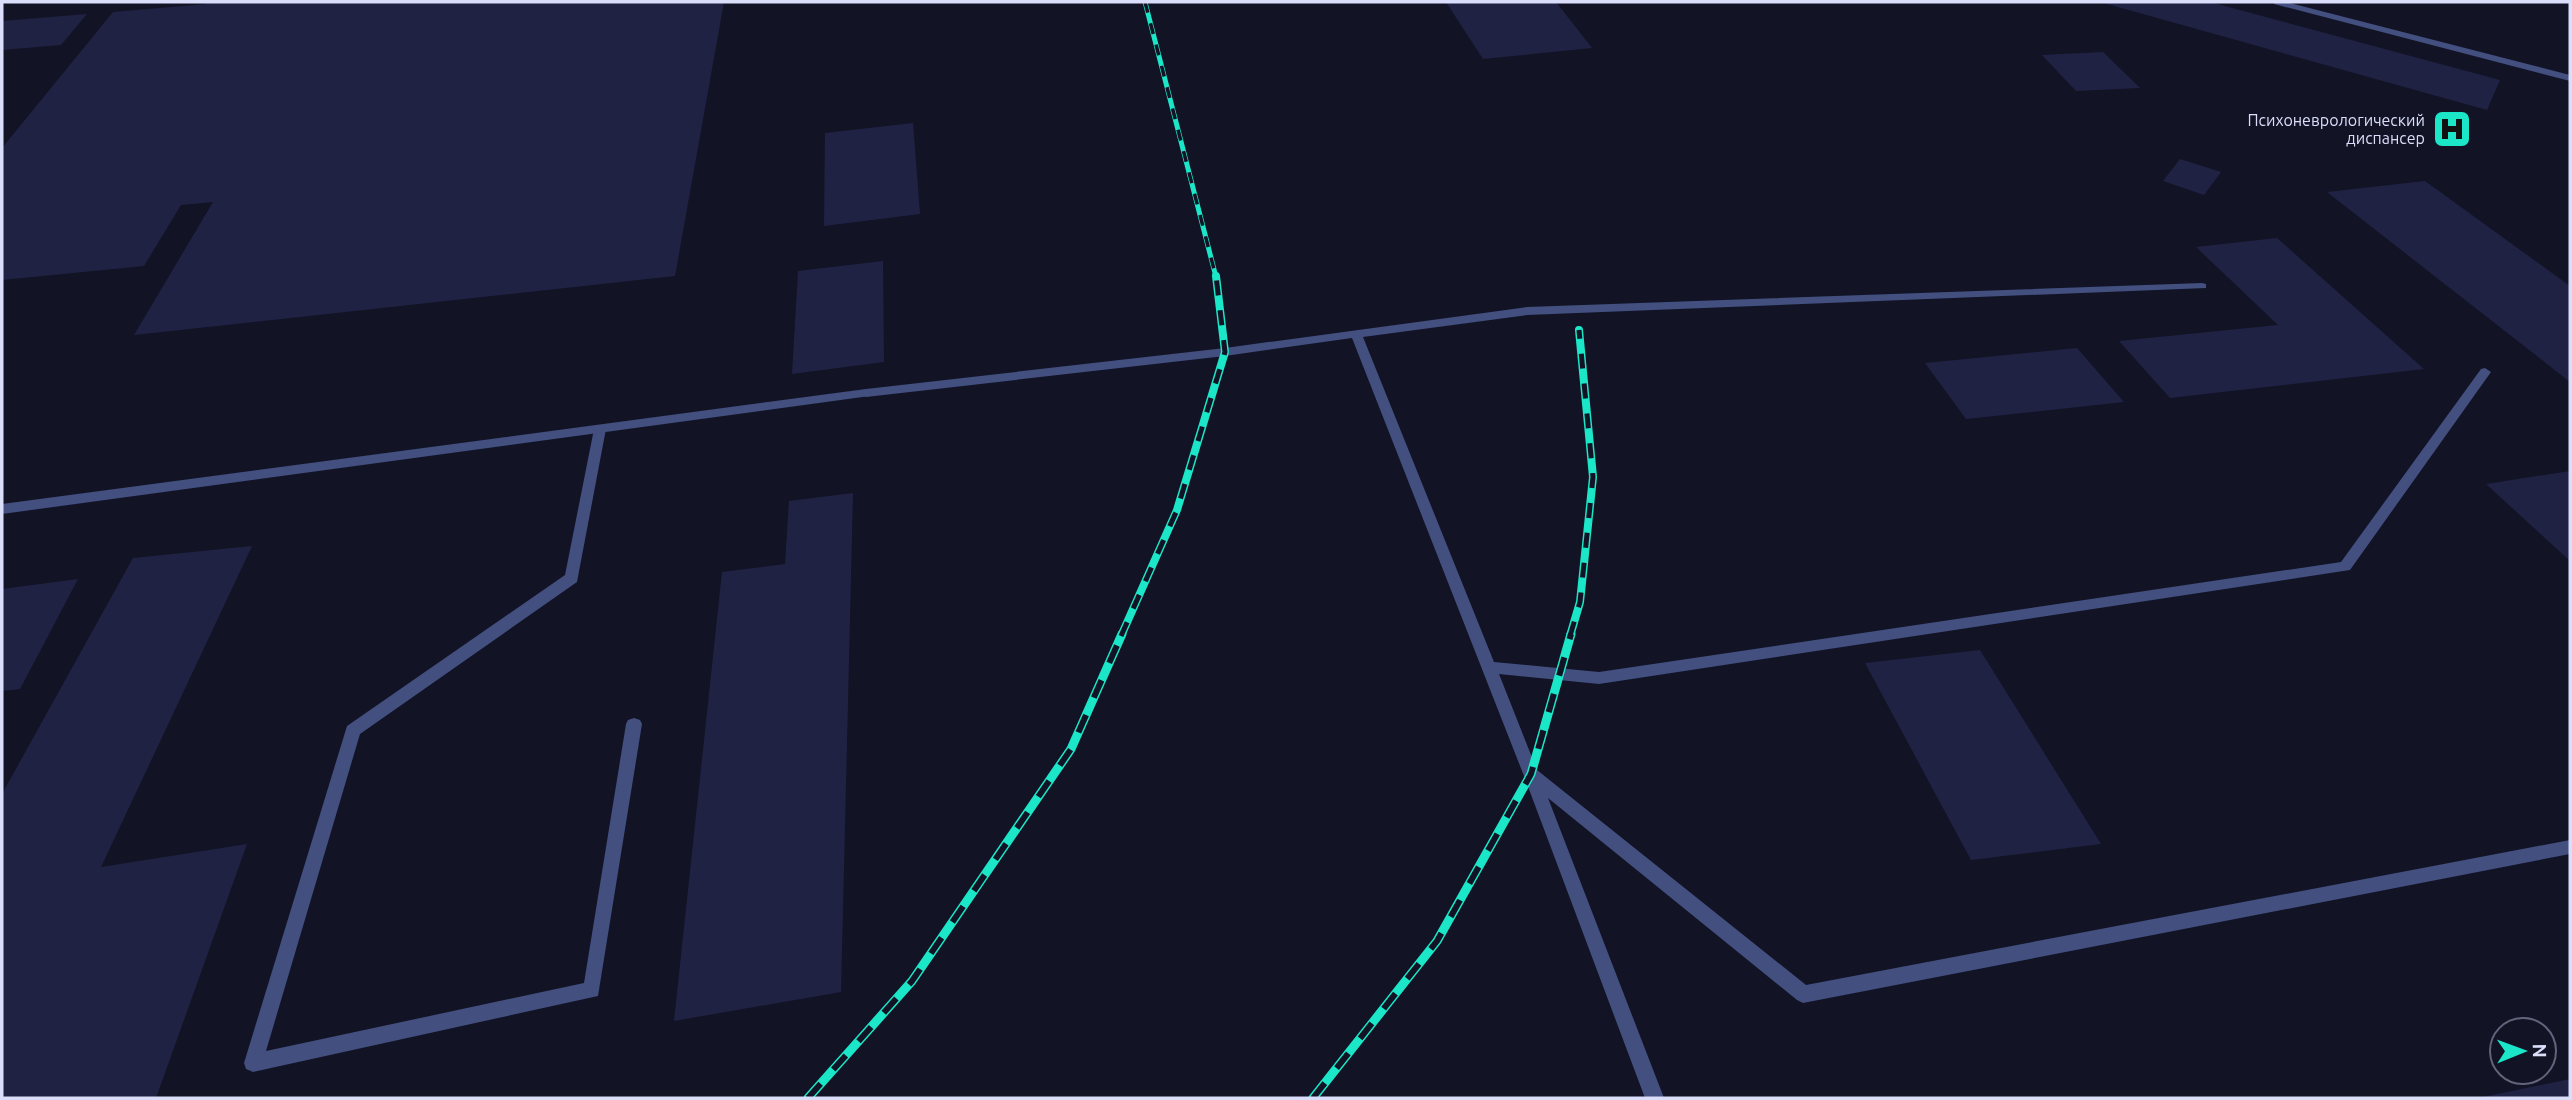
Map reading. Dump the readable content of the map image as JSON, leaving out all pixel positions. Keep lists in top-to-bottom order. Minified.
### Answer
{"places":{"hospital":["Психоневрологический диспансер"]},"north":"right"}
